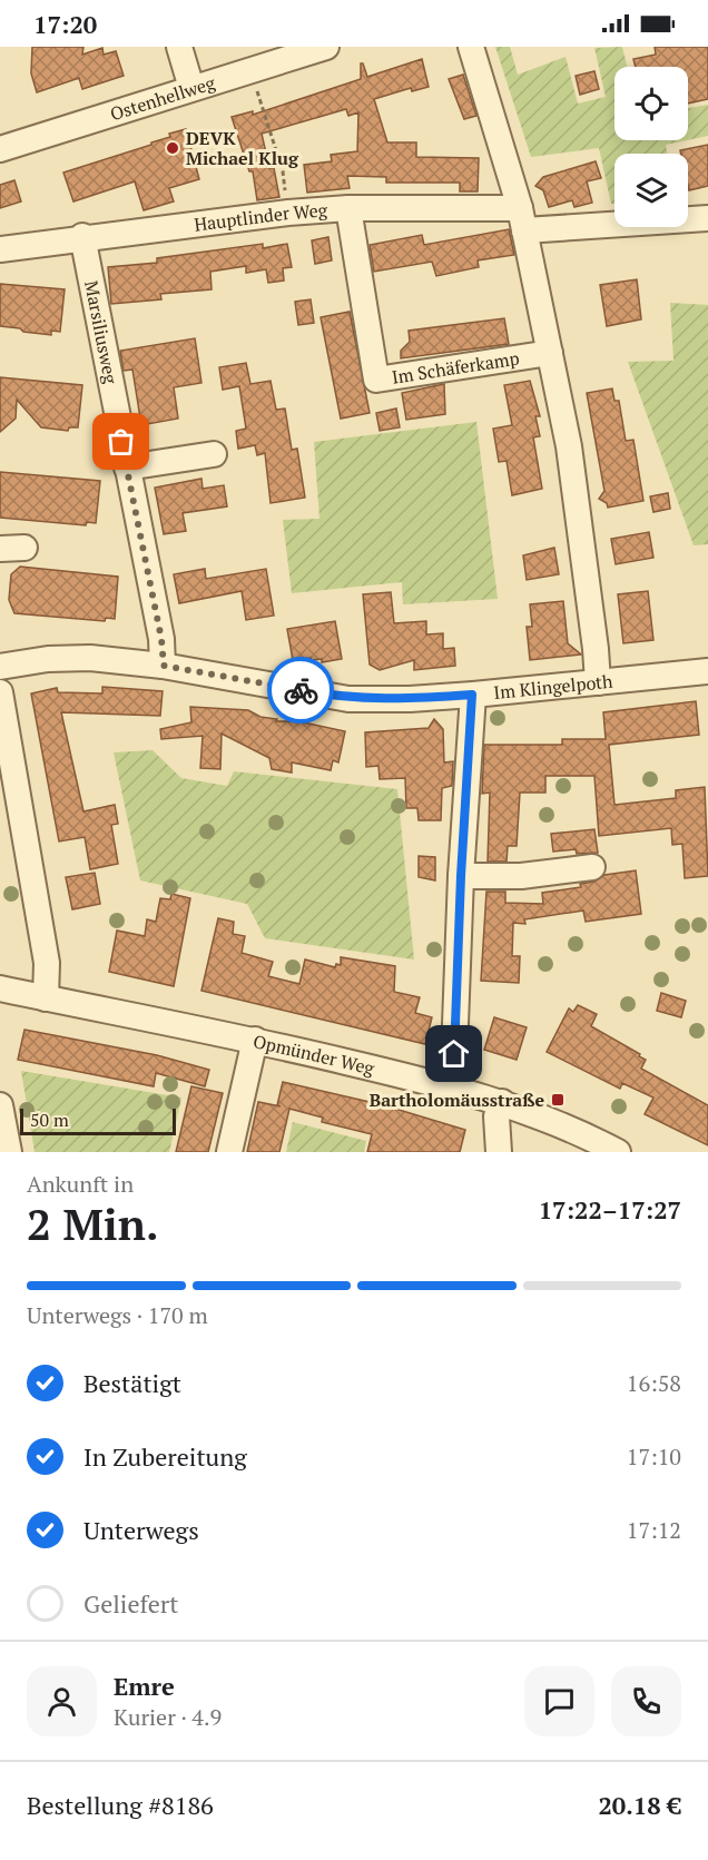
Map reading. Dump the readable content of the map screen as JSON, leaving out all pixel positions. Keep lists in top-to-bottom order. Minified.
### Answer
{"streets":{"street":["Ostenhellweg","Hauptlinder Weg","Marsiliusweg","Im Schäferkamp","Im Klingelpoth","Opmünder Weg"]},"crossings":[["Hauptlinder Weg","Marsiliusweg"],["Hauptlinder Weg","Im Schäferkamp"],["Marsiliusweg","Im Klingelpoth"]],"places":{"other":["DEVK Michael Klug"],"transit":["Bartholomäusstraße"]},"scale_bar":"50 m","page":{"status":"17:20","scale":"50 m","heading":["2 Min.","Ankunft in","17:22–17:27"],"panel":["Emre","Kurier · 4.9","Bestellung #8186","20.18 €"],"bar":"Unterwegs · 170 m","list":[["Bestätigt","16:58"],["In Zubereitung","17:10"],["Unterwegs","17:12"],"Geliefert"]}}
